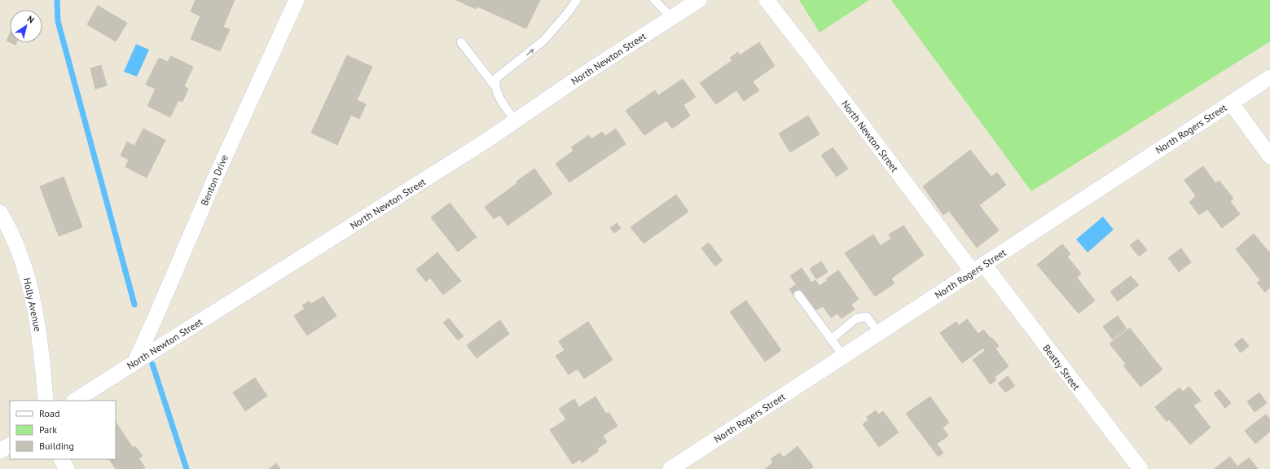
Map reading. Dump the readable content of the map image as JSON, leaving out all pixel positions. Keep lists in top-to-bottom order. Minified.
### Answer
{"streets":{"street":["North Newton Street","North Rogers Street","Benton Drive","Holly Avenue","Beatty Street"]},"crossings":[["North Newton Street","North Rogers Street"],["North Newton Street","Benton Drive"],["North Newton Street","Beatty Street"],["North Rogers Street","Beatty Street"]],"legend":["Road","Park","Building"],"north":"top right"}
